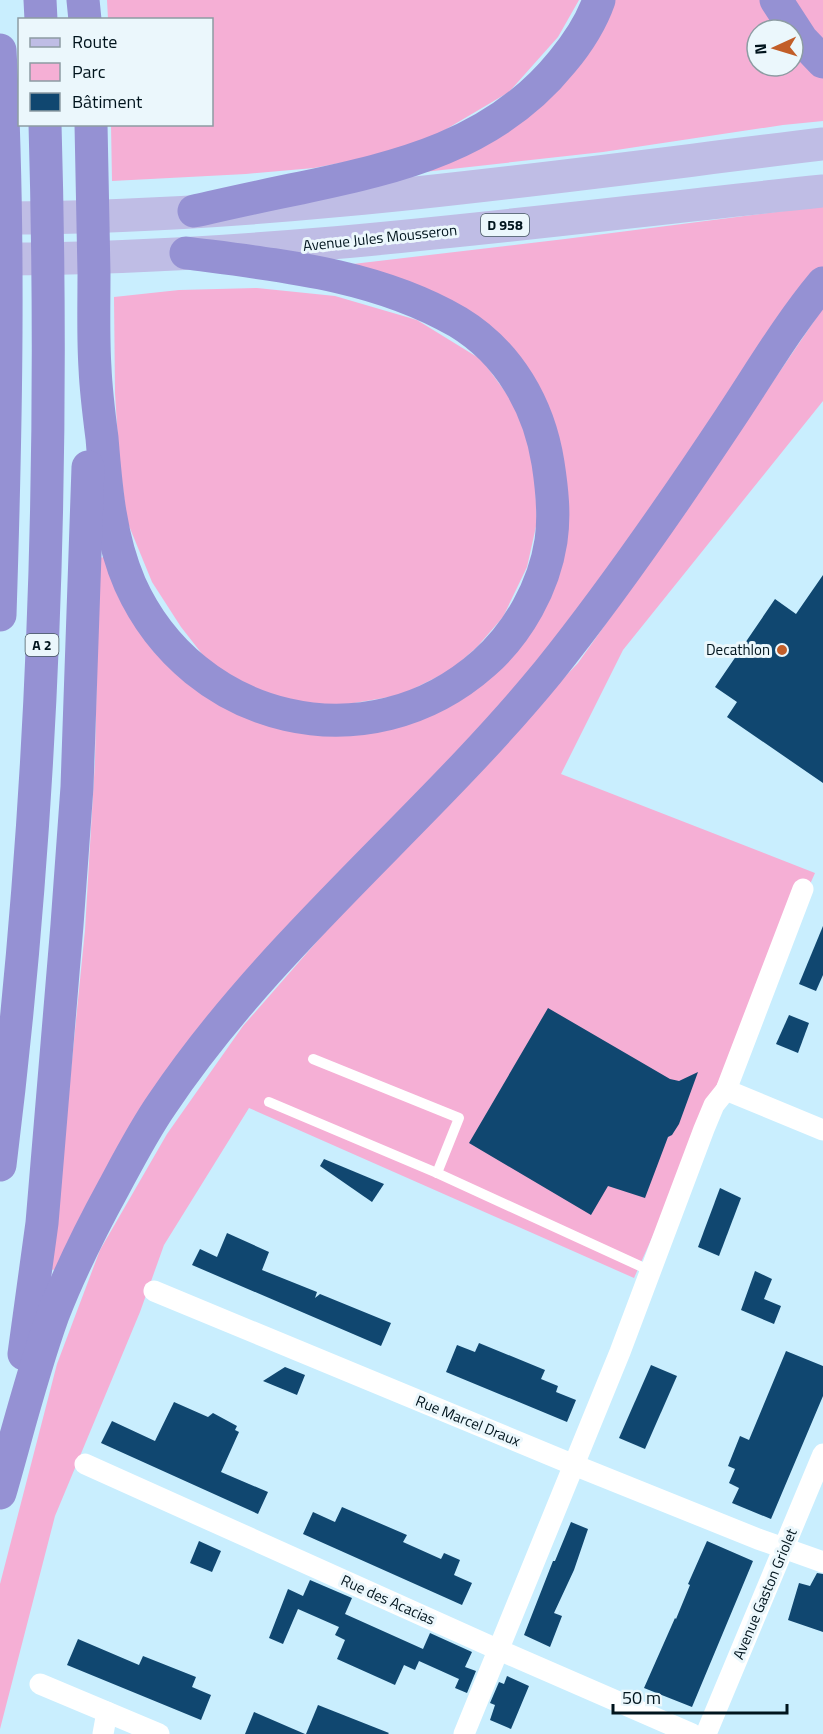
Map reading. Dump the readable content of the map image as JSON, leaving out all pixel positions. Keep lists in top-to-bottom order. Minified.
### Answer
{"streets":{"highway":["A 2"],"main road":["D 958","Avenue Jules Mousseron"],"street":["Rue Marcel Draux","Avenue Gaston Griolet","Rue des Acacias"]},"crossings":[["Rue Marcel Draux","Avenue Gaston Griolet"]],"places":["Decathlon"],"legend":["Route","Parc","Bâtiment"],"scale_bar":"50 m","north":"left"}
